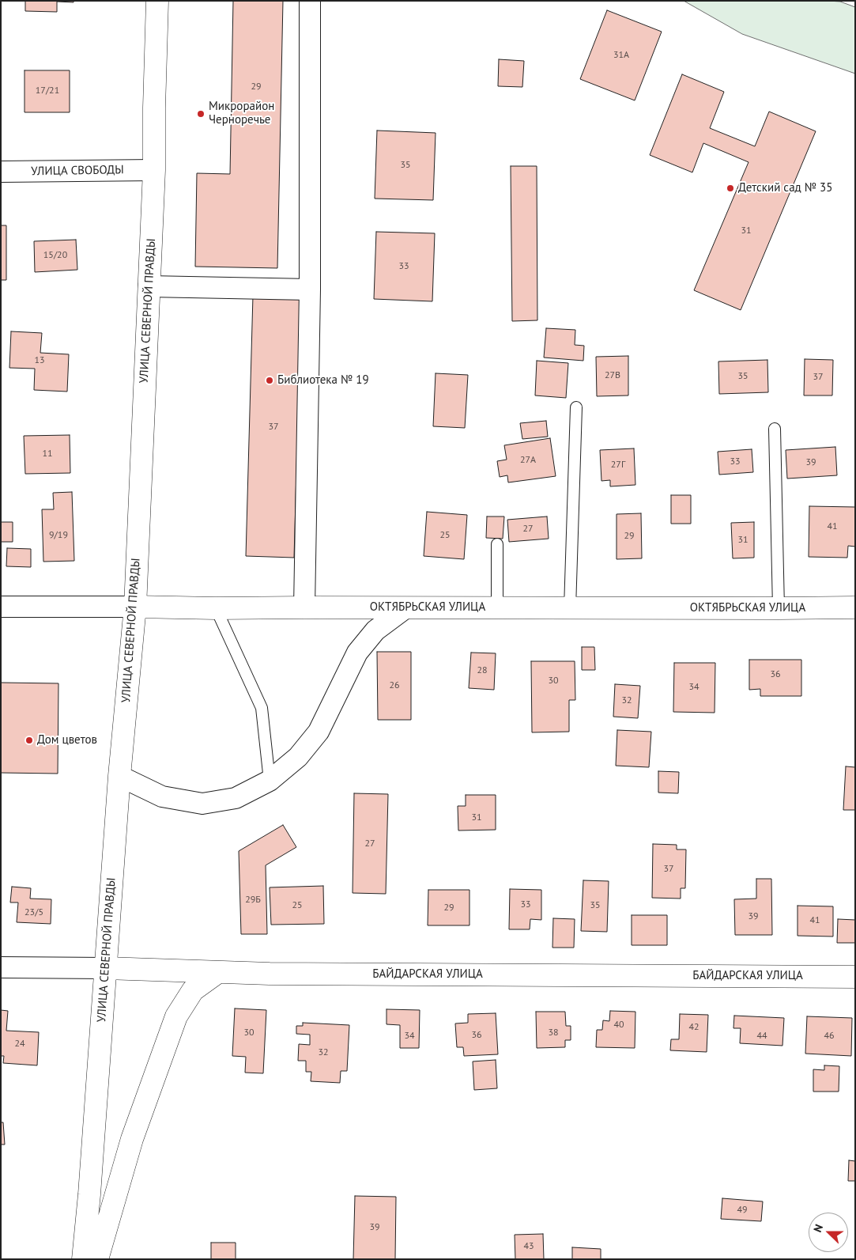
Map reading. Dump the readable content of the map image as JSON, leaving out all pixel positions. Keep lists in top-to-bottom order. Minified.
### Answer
{"streets":{"main road":["УЛИЦА СЕВЕРНОЙ ПРАВДЫ","ОКТЯБРЬСКАЯ УЛИЦА","БАЙДАРСКАЯ УЛИЦА"],"street":["УЛИЦА СВОБОДЫ"]},"crossings":[["УЛИЦА СВОБОДЫ","УЛИЦА СЕВЕРНОЙ ПРАВДЫ"],["УЛИЦА СЕВЕРНОЙ ПРАВДЫ","ОКТЯБРЬСКАЯ УЛИЦА"],["УЛИЦА СЕВЕРНОЙ ПРАВДЫ","БАЙДАРСКАЯ УЛИЦА"]],"places":["Микрорайон Черноречье","Детский сад № 35","Библиотека № 19","Дом цветов"],"house_numbers":["31А","29","17/21","35","31","15/20","33","13","27В","35","37","37","11","27А","33","39","27Г","41","27","9/19","25","29","31","28","36","30","26","34","32","31","27","37","29Б","33","25","35","29","23/5","39","41","40","42","30","38","36","34","44","46","24","32","49","39","43"],"north":"left"}
